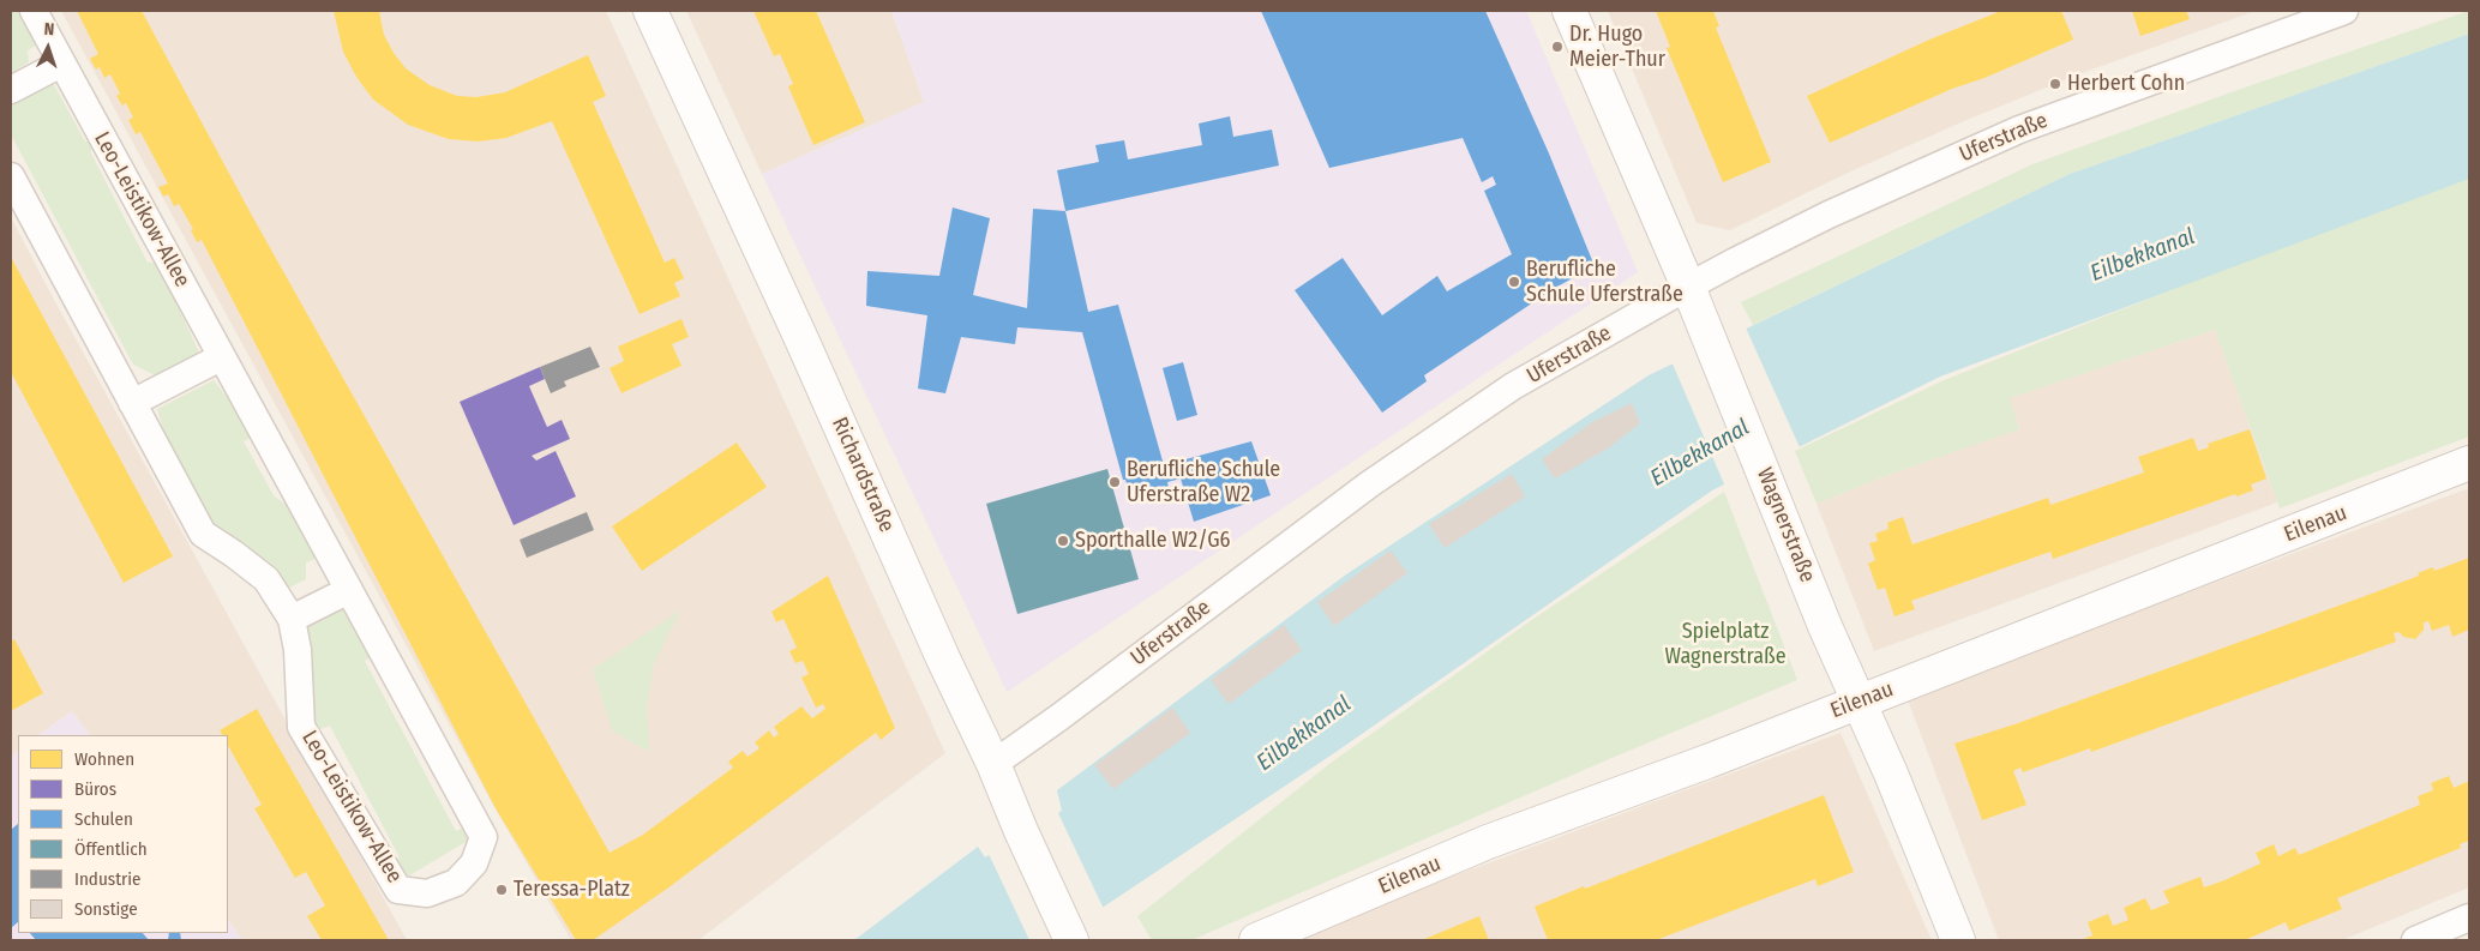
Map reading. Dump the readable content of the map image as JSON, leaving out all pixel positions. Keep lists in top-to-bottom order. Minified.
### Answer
{"streets":{"street":["Uferstraße","Leo-Leistikow-Allee","Richardstraße","Eilenau","Wagnerstraße"]},"crossings":[["Uferstraße","Richardstraße"],["Uferstraße","Wagnerstraße"],["Eilenau","Wagnerstraße"]],"water":["Eilbekkanal"],"parks":["Spielplatz Wagnerstraße"],"places":["Dr. Hugo Meier-Thur","Herbert Cohn","Berufliche Schule Uferstraße","Berufliche Schule Uferstraße W2","Sporthalle W2/G6","Teressa-Platz"],"legend":["Wohnen","Büros","Schulen","Öffentlich","Industrie","Sonstige"],"north":"top"}
